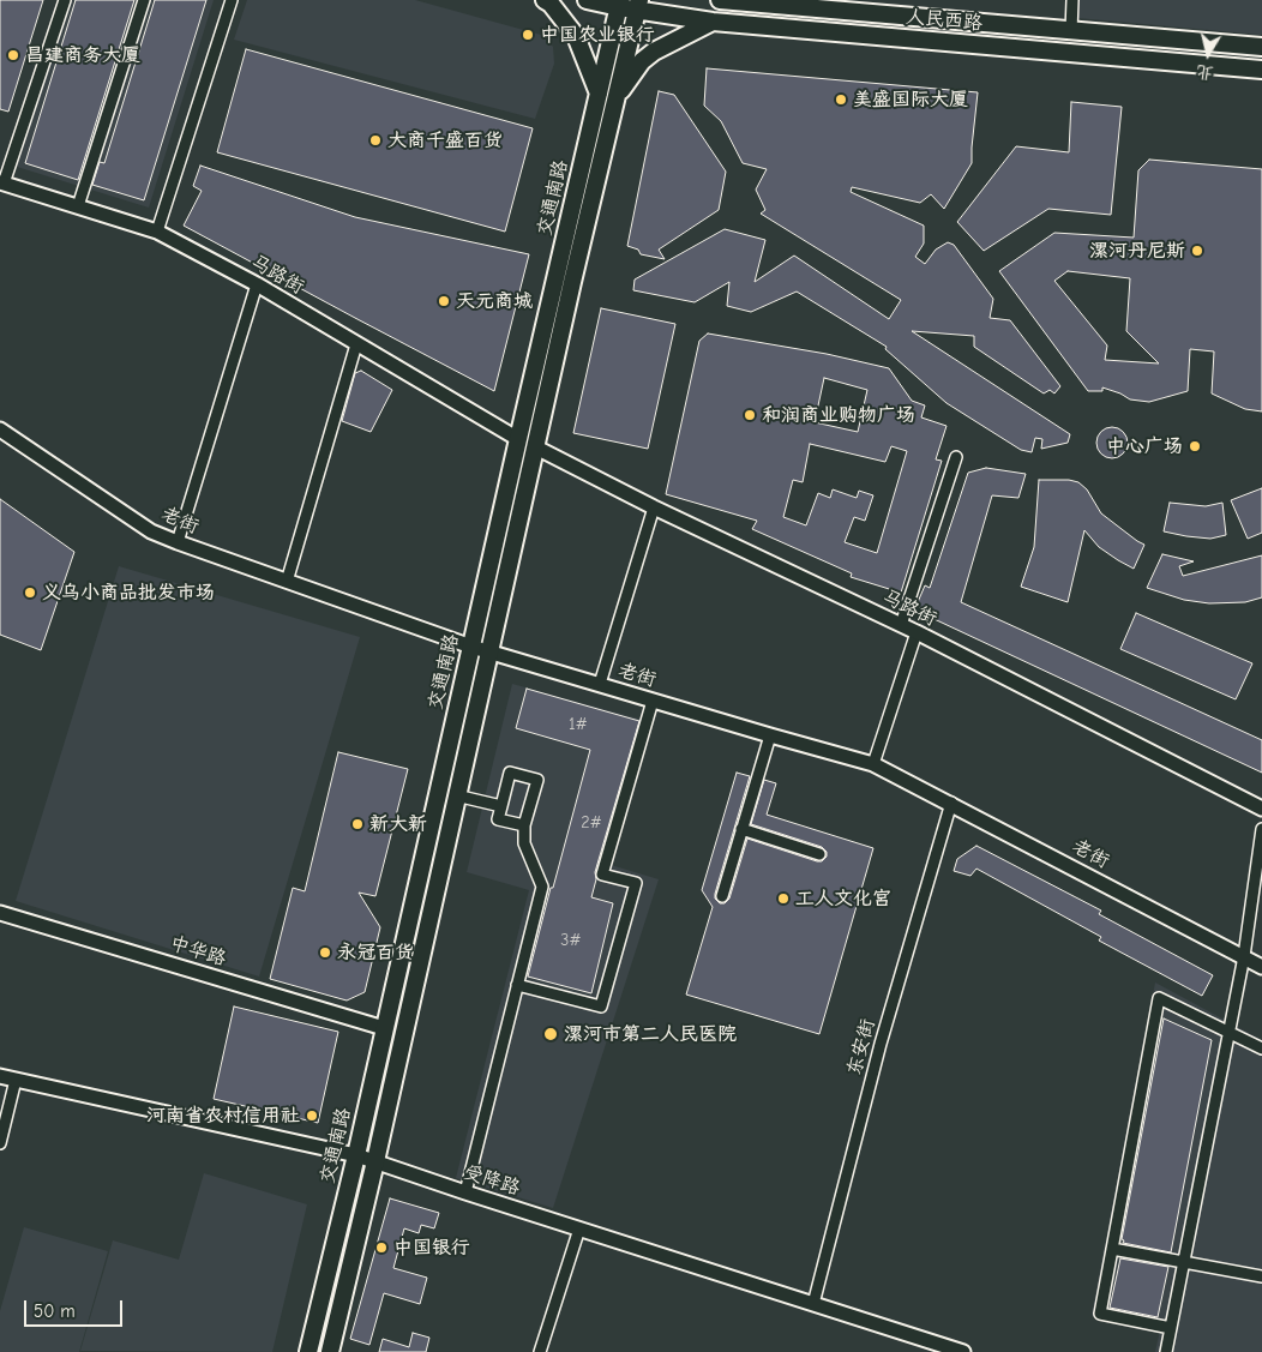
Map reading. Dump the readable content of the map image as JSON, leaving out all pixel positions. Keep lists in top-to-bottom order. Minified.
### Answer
{"streets":{"main road":["人民西路","交通南路"],"street":["马路街","老街","中华路","东安街","受降路"]},"crossings":[["人民西路","交通南路"],["交通南路","马路街"],["交通南路","老街"],["交通南路","中华路"],["交通南路","受降路"],["老街","东安街"],["东安街","受降路"]],"places":["中国农业银行","昌建商务大厦","美盛国际大厦","大商千盛百货","漯河丹尼斯","天元商城","和润商业购物广场","中心广场","义乌小商品批发市场","新大新","工人文化宫","永冠百货","漯河市第二人民医院","河南省农村信用社","中国银行"],"house_numbers":["1#","2#","3#"],"scale_bar":"50 m","north":"bottom"}
